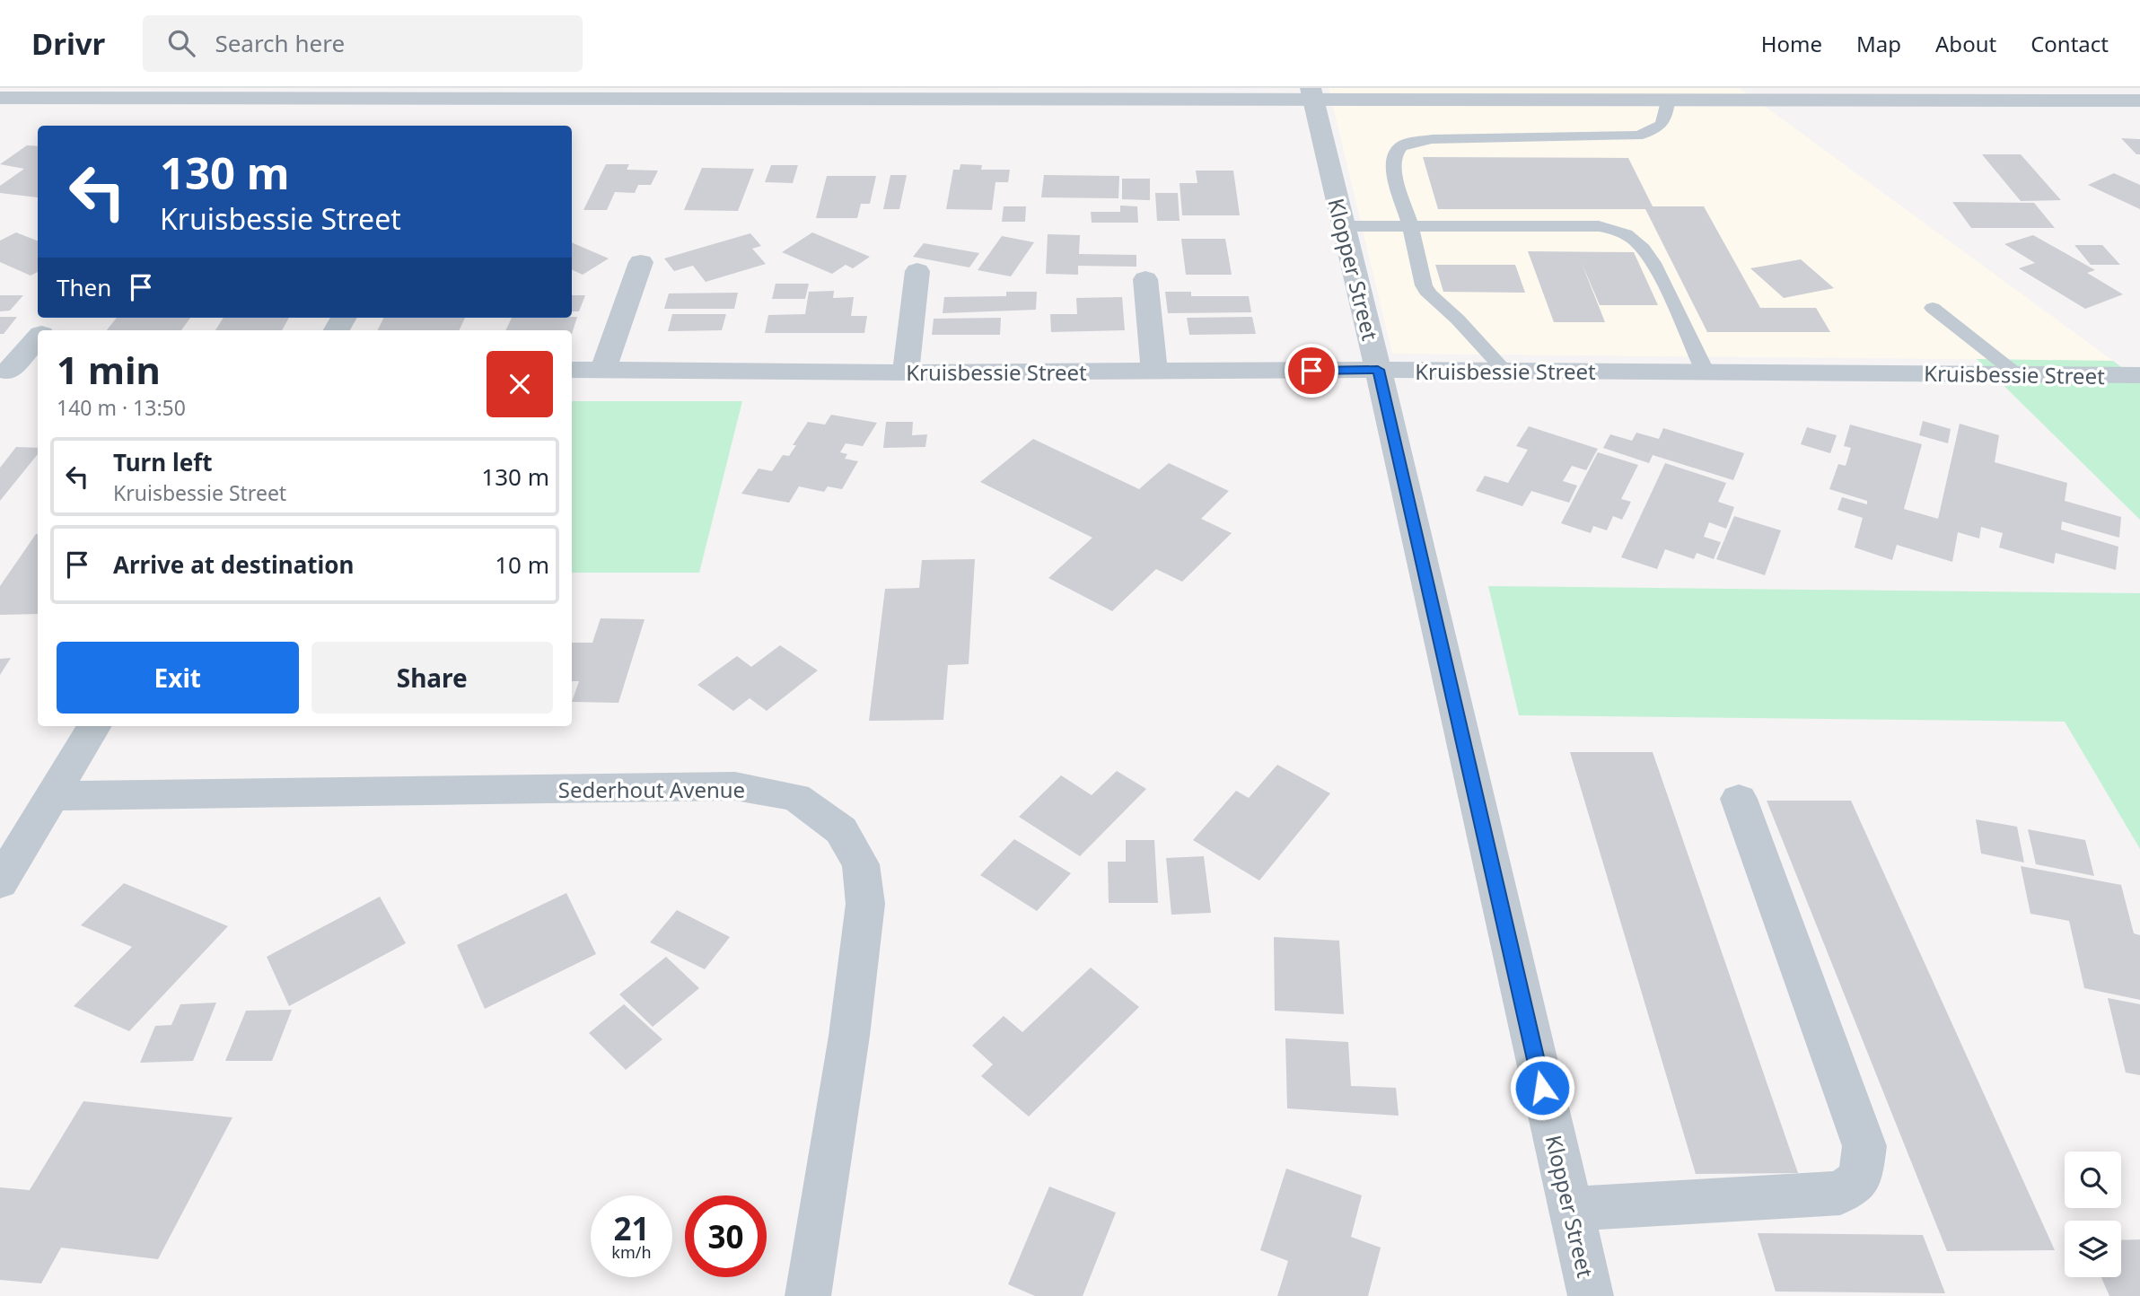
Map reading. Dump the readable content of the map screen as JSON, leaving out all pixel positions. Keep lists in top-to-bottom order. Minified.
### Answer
{"streets":{"street":["Klopper Street","Kruisbessie Street","Sederhout Avenue"]},"crossings":[["Klopper Street","Kruisbessie Street"]],"page":{"header":"Drivr","search":"Search here","nav":["Home","Map","About","Contact"],"turn":["130 m","Kruisbessie Street"],"then":"Then","heading":["1 min","140 m · 13:50"],"list":[{"name":"Turn left","note":"Kruisbessie Street","value":"130 m"},{"name":"Arrive at destination","value":"10 m"}],"buttons":["Exit","Share"],"speed":"21 km/h","limit":"30"}}
